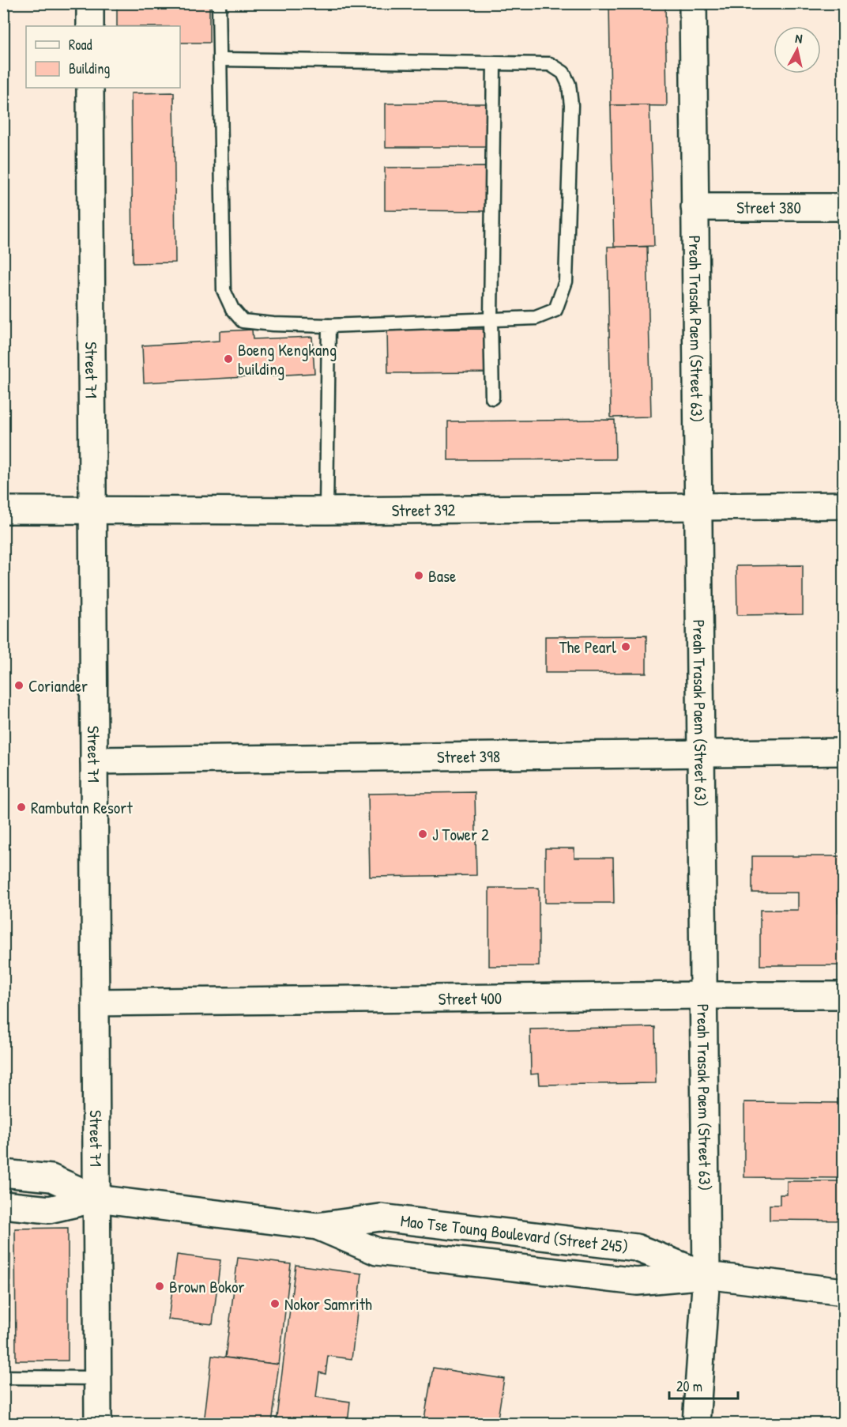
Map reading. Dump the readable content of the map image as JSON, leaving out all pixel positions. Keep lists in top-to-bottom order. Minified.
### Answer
{"streets":{"street":["Street 380","Preah Trasak Paem (Street 63)","Street 71","Street 392","Street 398","Street 400","Mao Tse Toung Boulevard (Street 245)"]},"crossings":[["Street 380","Preah Trasak Paem (Street 63)"],["Preah Trasak Paem (Street 63)","Street 392"],["Preah Trasak Paem (Street 63)","Street 398"],["Preah Trasak Paem (Street 63)","Street 400"],["Preah Trasak Paem (Street 63)","Mao Tse Toung Boulevard (Street 245)"],["Street 71","Street 392"],["Street 71","Street 398"],["Street 71","Street 400"],["Street 71","Mao Tse Toung Boulevard (Street 245)"]],"places":["Boeng Kengkang building","Base","The Pearl","Coriander","Rambutan Resort","J Tower 2","Brown Bokor","Nokor Samrith"],"legend":["Road","Building"],"scale_bar":"20 m","north":"top"}
